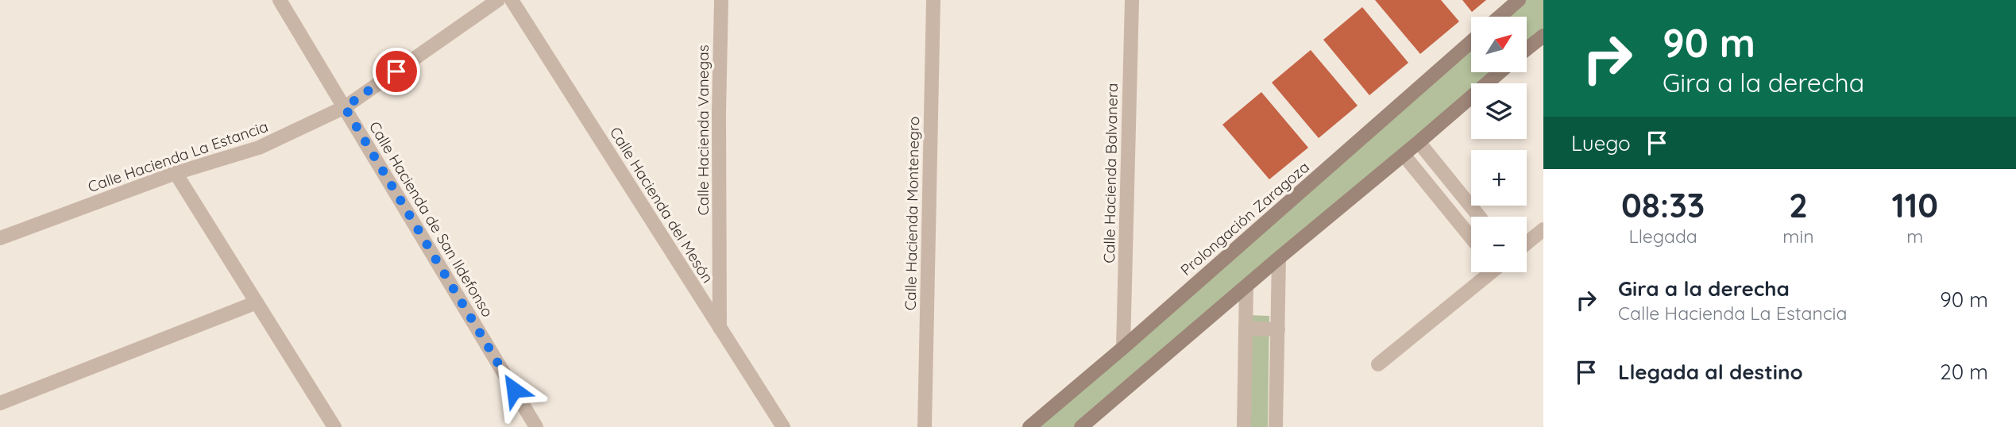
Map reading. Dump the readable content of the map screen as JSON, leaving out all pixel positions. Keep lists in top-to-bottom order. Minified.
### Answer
{"streets":{"main road":["Prolongación Zaragoza"],"street":["Calle Hacienda Vanegas","Calle Hacienda La Estancia","Calle Hacienda Balvanera","Calle Hacienda del Mesón","Calle Hacienda Montenegro","Calle Hacienda de San Ildefonso"]},"crossings":[["Calle Hacienda Vanegas","Calle Hacienda del Mesón"],["Calle Hacienda La Estancia","Calle Hacienda de San Ildefonso"],["Calle Hacienda Balvanera","Prolongación Zaragoza"]],"north":"top right","page":{"turn":["90 m","Gira a la derecha"],"map_buttons":["+","−"],"then":"Luego","eta":["08:33","Llegada","2","min","110","m"],"list":[{"name":"Gira a la derecha","note":"Calle Hacienda La Estancia","value":"90 m"},{"name":"Llegada al destino","value":"20 m"}]}}
